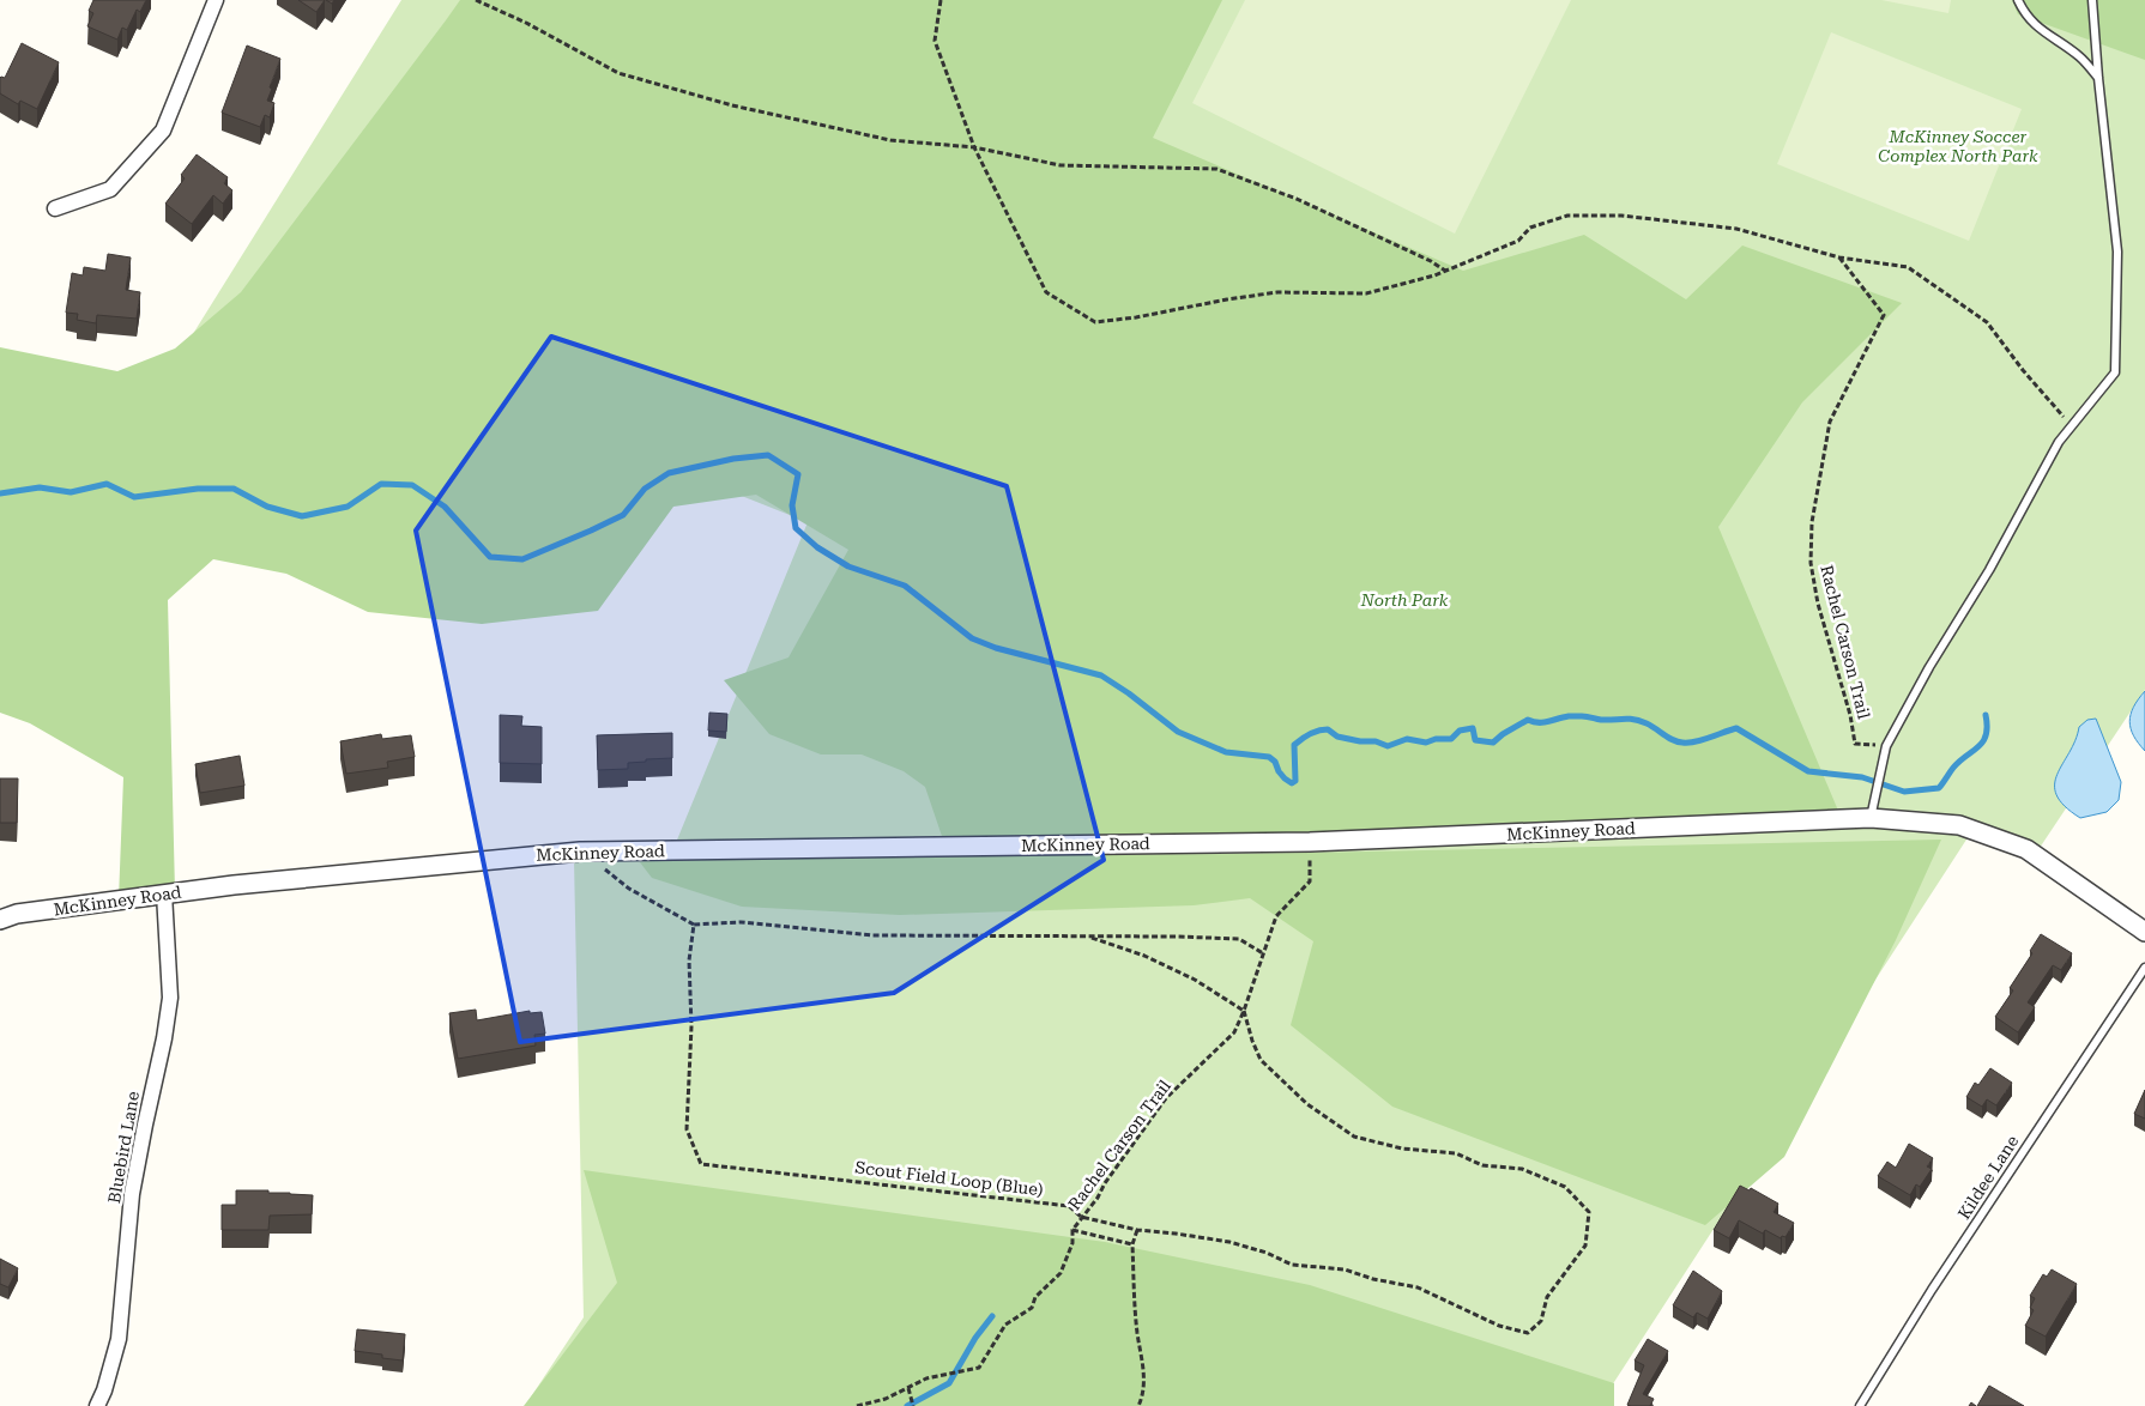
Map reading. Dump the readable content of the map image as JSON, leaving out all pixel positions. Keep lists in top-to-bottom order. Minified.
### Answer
{"streets":{"street":["McKinney Road","Bluebird Lane"],"lane":["Kildee Lane"],"path":["Rachel Carson Trail","Scout Field Loop (Blue)"]},"crossings":[["Rachel Carson Trail","McKinney Road"],["Rachel Carson Trail","Scout Field Loop (Blue)"],["McKinney Road","Bluebird Lane"]],"parks":["McKinney Soccer Complex North Park","North Park"]}
